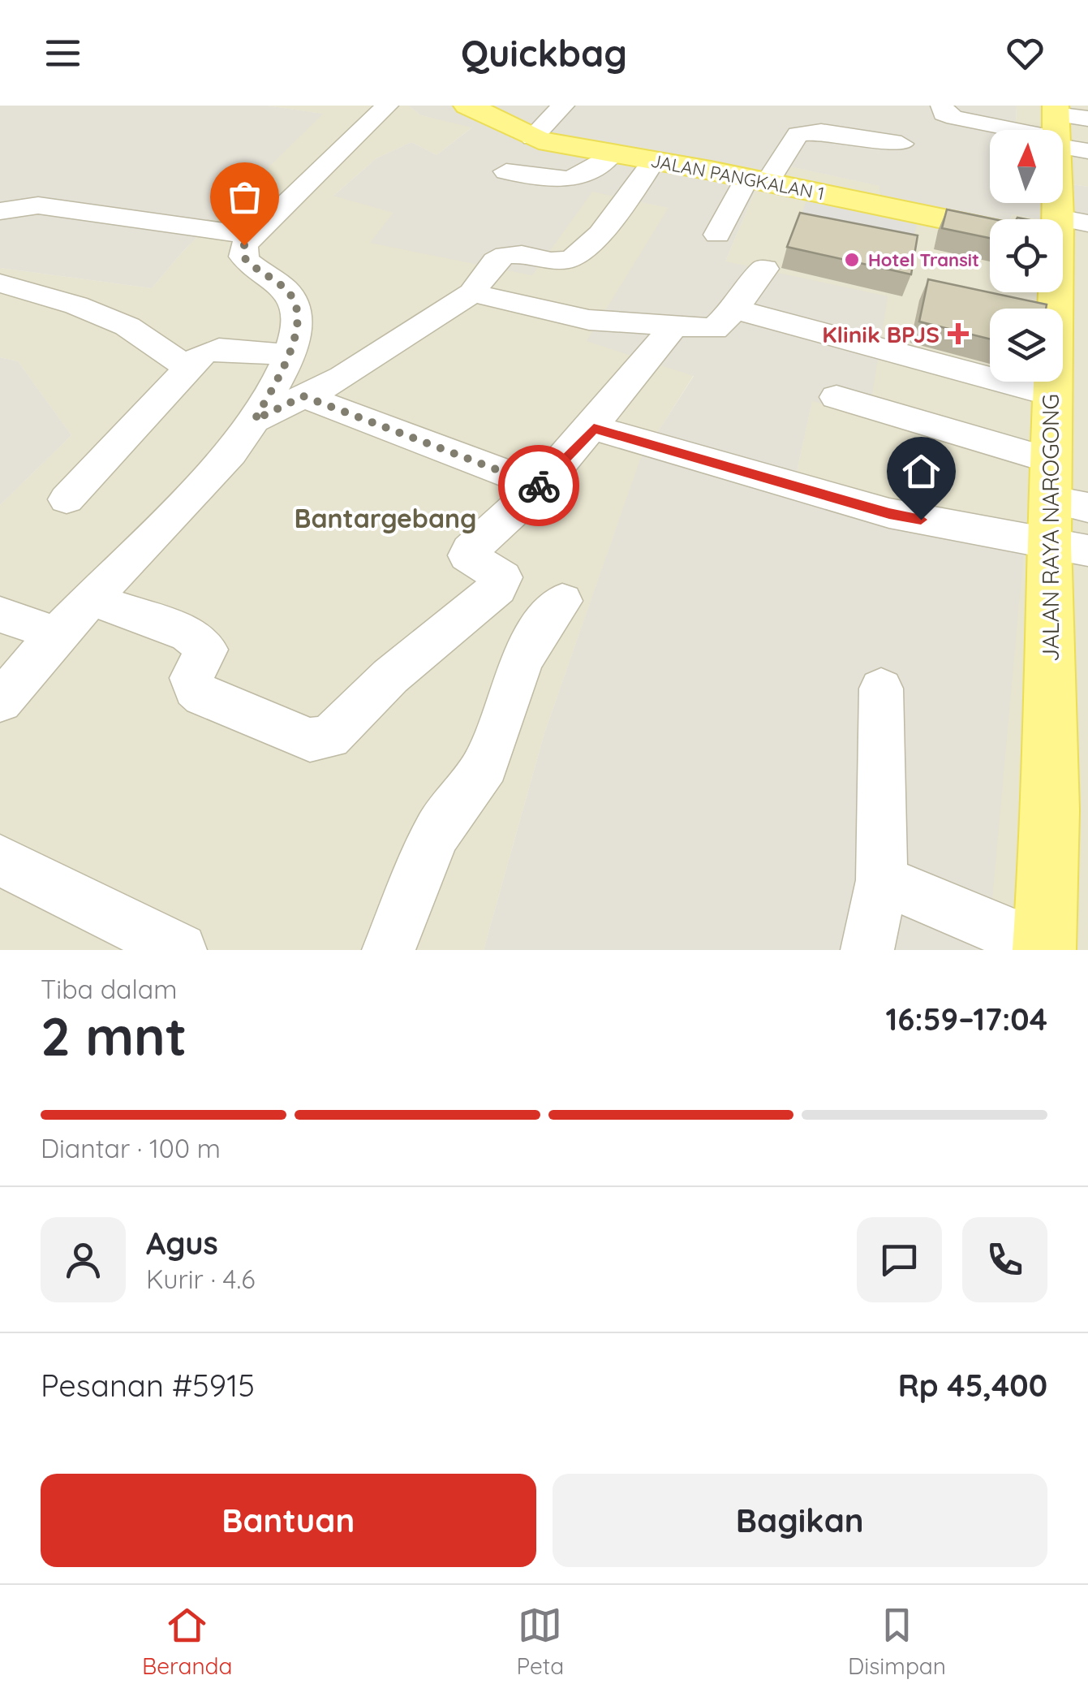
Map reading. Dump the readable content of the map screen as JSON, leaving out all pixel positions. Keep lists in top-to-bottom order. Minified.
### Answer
{"streets":{"main road":["JALAN PANGKALAN 1","JALAN RAYA NAROGONG"]},"districts":["Bantargebang"],"places":{"other":["Hotel Transit"],"health":["Klinik BPJS"]},"north":"top","page":{"header":"Quickbag","heading":["2 mnt","Tiba dalam","16:59–17:04"],"panel":["Agus","Kurir · 4.6","Pesanan #5915","Rp 45,400"],"bar":"Diantar · 100 m","buttons":["Bantuan","Bagikan"],"tabs":["Beranda","Peta","Disimpan"]}}
